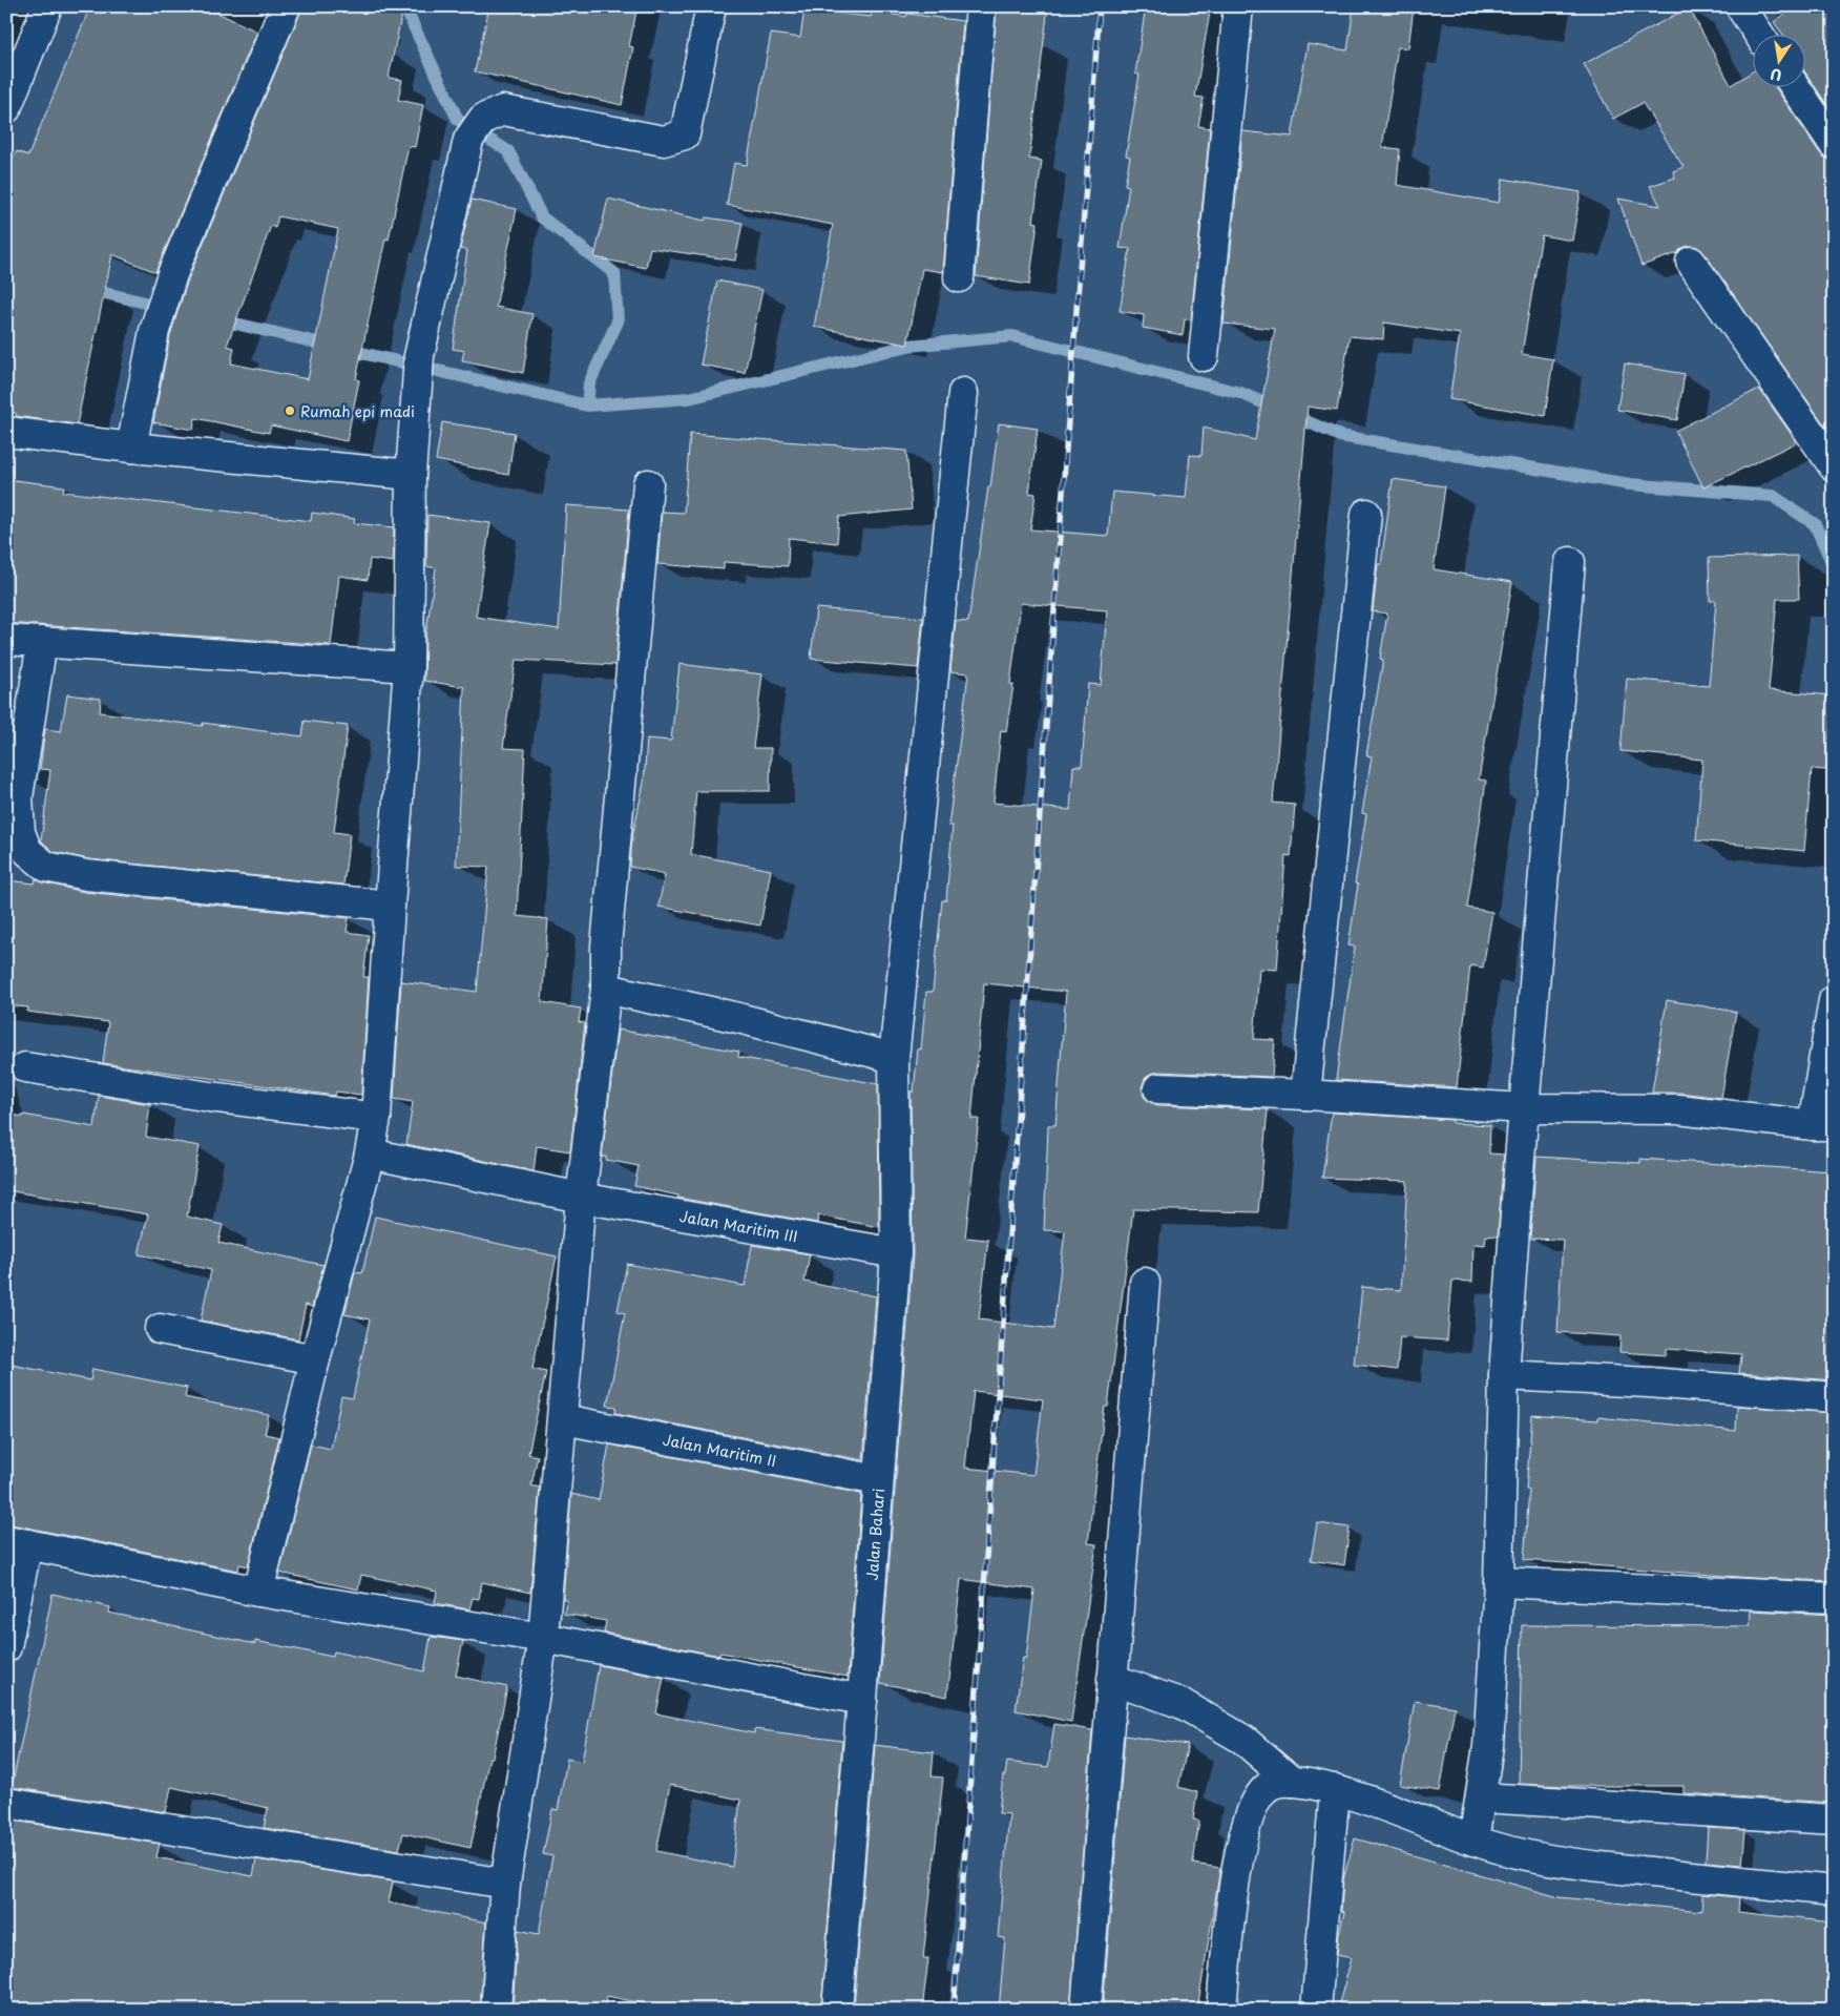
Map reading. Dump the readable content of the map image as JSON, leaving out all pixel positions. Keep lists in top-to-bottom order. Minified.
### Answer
{"streets":{"street":["Jalan Maritim III","Jalan Maritim II","Jalan Bahari"]},"crossings":[["Jalan Maritim III","Jalan Bahari"],["Jalan Maritim II","Jalan Bahari"]],"places":["Rumah epi madi"],"north":"bottom"}
